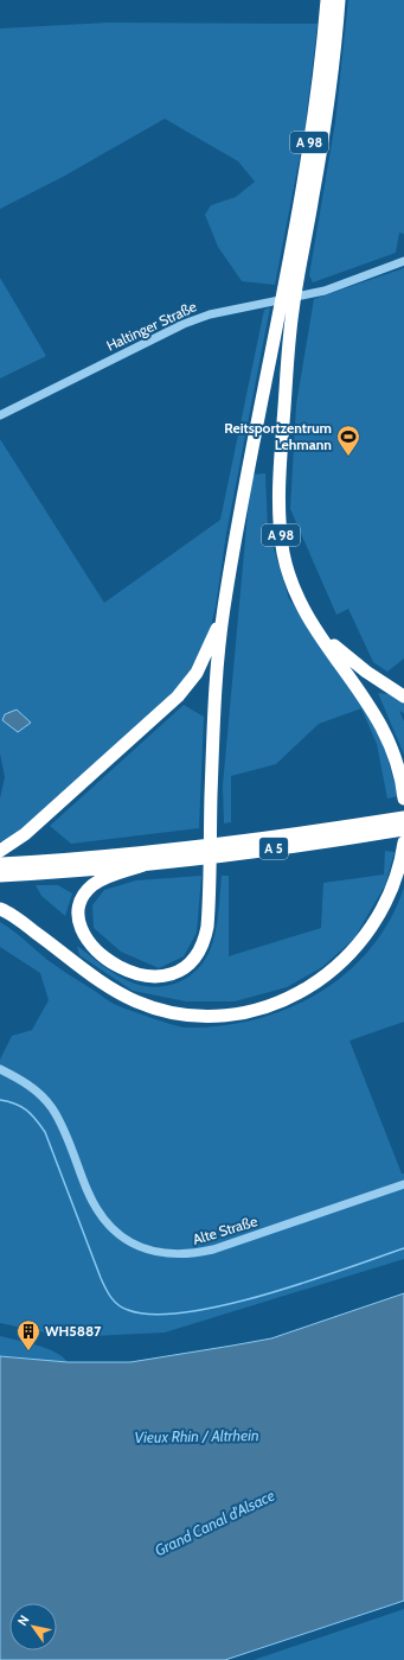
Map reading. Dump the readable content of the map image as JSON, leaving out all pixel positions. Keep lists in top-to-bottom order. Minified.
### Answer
{"streets":{"highway":["A 98","A 5"],"street":["Haltinger Straße","Alte Straße"]},"water":["Vieux Rhin / Altrhein","Grand Canal d'Alsace"],"places":{"sports":["Reitsportzentrum Lehmann"],"building":["WH5887"]},"north":"top left"}
